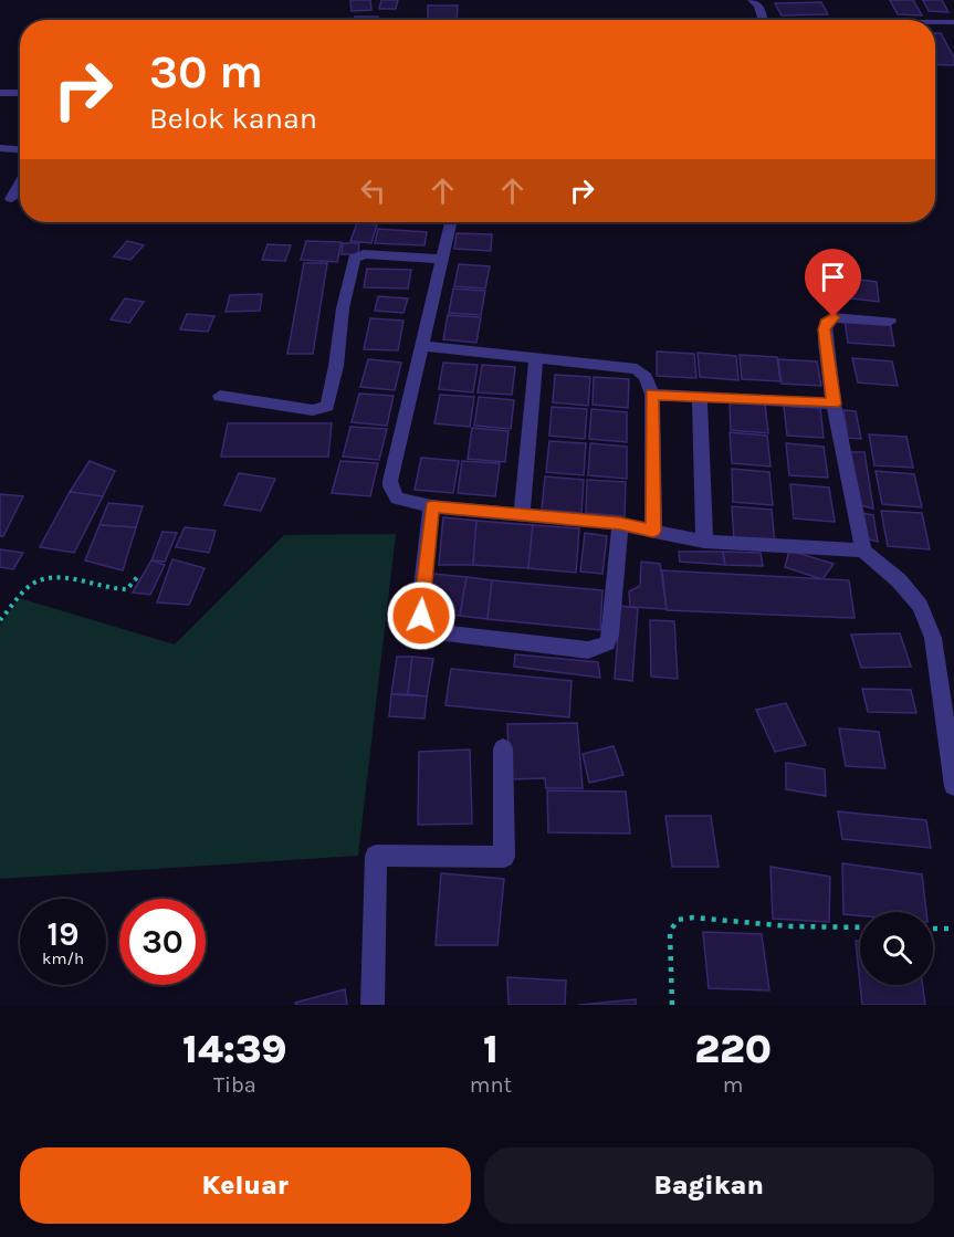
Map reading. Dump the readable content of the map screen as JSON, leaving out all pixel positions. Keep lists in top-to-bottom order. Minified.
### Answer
{"page":{"turn":["30 m","Belok kanan"],"speed":"19 km/h","limit":"30","eta":["14:39","Tiba","1","mnt","220","m"],"buttons":["Keluar","Bagikan"]}}
